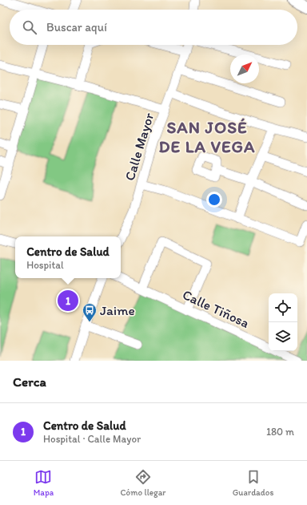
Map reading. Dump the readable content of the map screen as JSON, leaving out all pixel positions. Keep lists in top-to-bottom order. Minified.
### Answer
{"streets":{"street":["Calle Mayor","Calle Tiñosa"]},"districts":["SAN JOSÉ DE LA VEGA"],"places":{"bus stop":["Jaime"]},"north":"top right","page":{"search":"Buscar aquí","popup":["Centro de Salud","Hospital"],"pins":"1","heading":"Cerca","list":[{"mark":"1","name":"Centro de Salud","note":"Hospital · Calle Mayor","value":"180 m"}],"nav":["Mapa","Cómo llegar","Guardados"]}}
